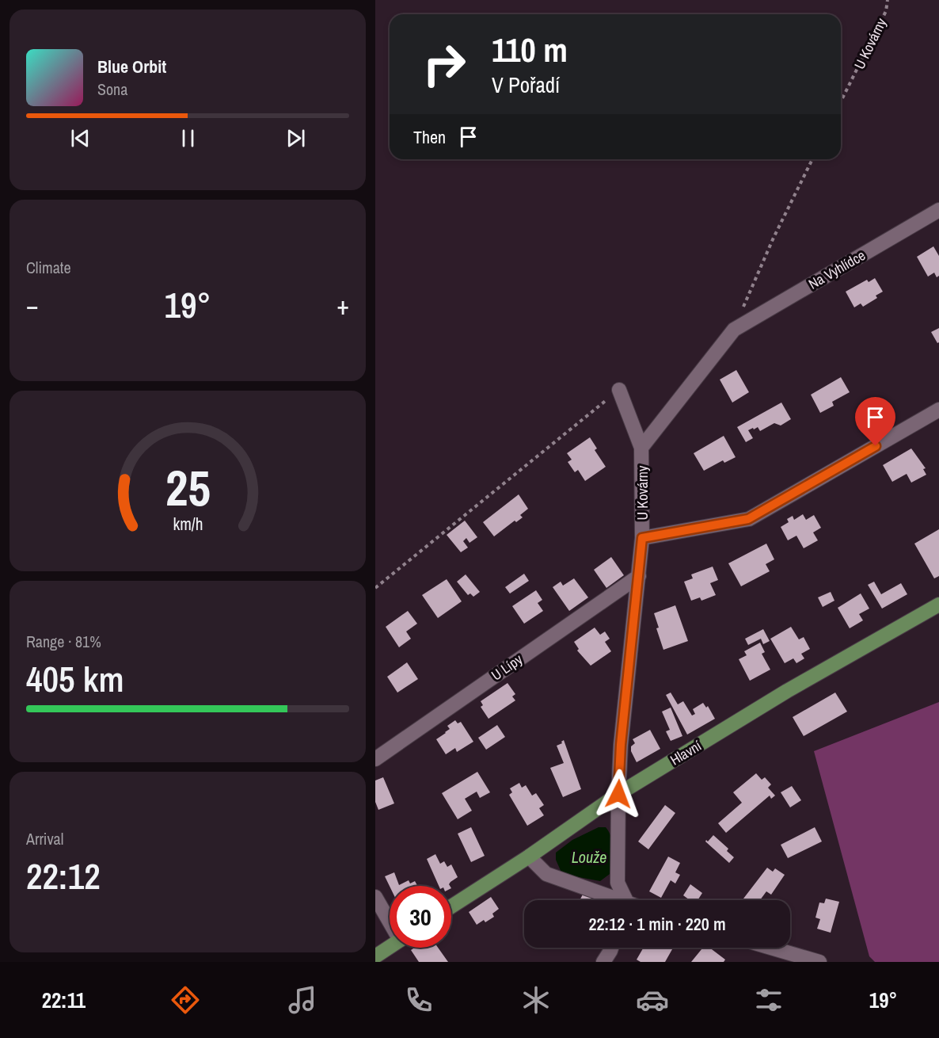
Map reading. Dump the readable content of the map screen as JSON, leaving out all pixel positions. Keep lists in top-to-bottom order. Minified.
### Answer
{"streets":{"main road":["Hlavní"],"street":["U Kovárny","Na Vyhlídce","U Lípy"]},"crossings":[["U Kovárny","Na Vyhlídce"],["U Kovárny","U Lípy"],["U Kovárny","Hlavní"]],"water":["Louže"],"page":{"turn":["110 m","V Pořadí"],"song":["Blue Orbit","Sona"],"then":"Then","tile":["Climate",["Range · 81%","405 km"],["Arrival","22:12"]],"heat":["−","19°","+"],"limit":"30","trip":"22:12 · 1 min · 220 m","tabs":["22:11","19°"],"gauge":["25","km/h"]}}
